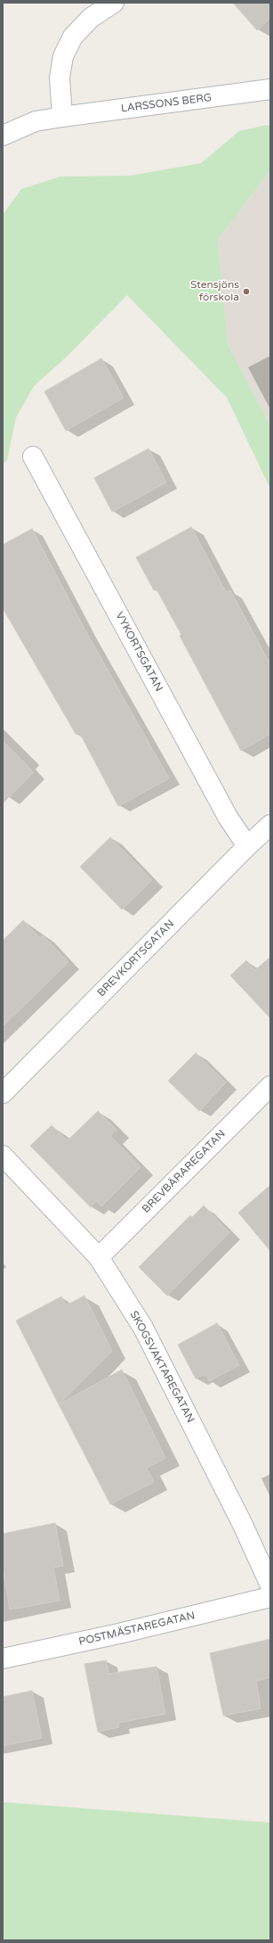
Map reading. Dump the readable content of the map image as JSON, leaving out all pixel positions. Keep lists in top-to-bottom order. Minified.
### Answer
{"streets":{"street":["LARSSONS BERG","VYKORTSGATAN","BREVKORTSGATAN","BREVBÄRAREGATAN","SKOGSVAKTAREGATAN","POSTMÄSTAREGATAN"]},"crossings":[["VYKORTSGATAN","BREVKORTSGATAN"],["BREVBÄRAREGATAN","SKOGSVAKTAREGATAN"]],"places":["Stensjöns förskola"]}
